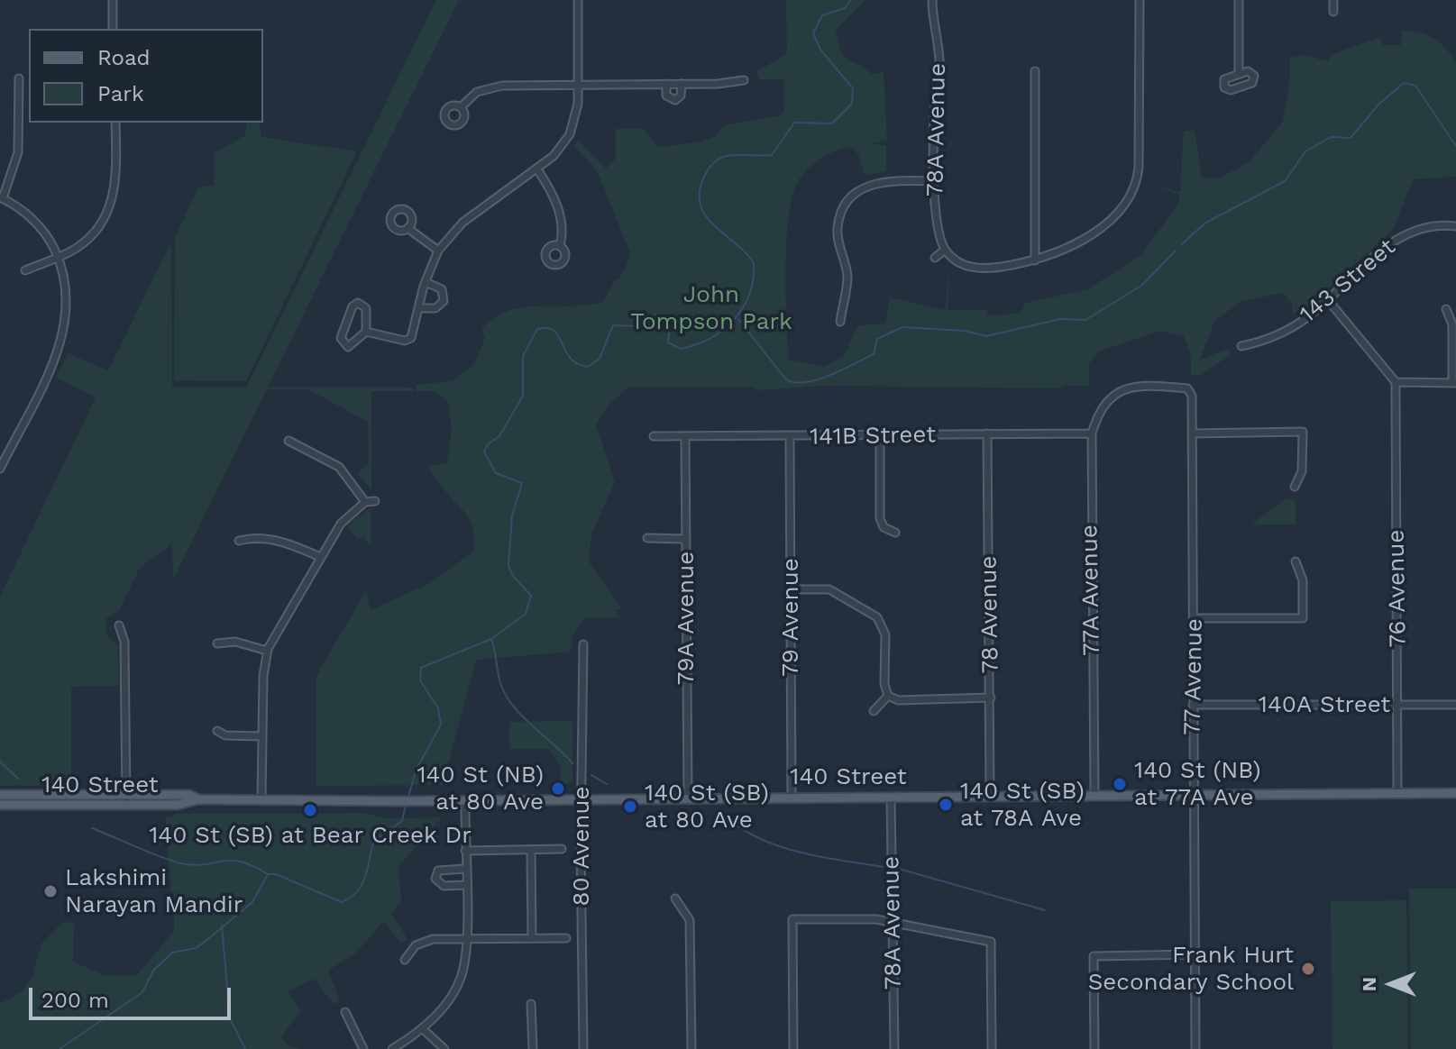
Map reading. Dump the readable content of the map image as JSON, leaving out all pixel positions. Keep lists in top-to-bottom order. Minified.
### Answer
{"streets":{"main road":["140 Street"],"street":["78A Avenue","143 Street","141B Street","76 Avenue","77A Avenue","78 Avenue","79 Avenue","79A Avenue","77 Avenue","140A Street","80 Avenue"]},"crossings":[["78A Avenue","140 Street"],["141B Street","77A Avenue"],["141B Street","78 Avenue"],["141B Street","79 Avenue"],["141B Street","79A Avenue"],["76 Avenue","140A Street"],["76 Avenue","140 Street"],["77A Avenue","77 Avenue"],["77A Avenue","140 Street"],["78 Avenue","140 Street"],["79 Avenue","140 Street"],["79A Avenue","140 Street"],["77 Avenue","140A Street"],["77 Avenue","140 Street"],["140 Street","80 Avenue"]],"parks":["John Tompson Park"],"places":["140 St (NB) at 77A Ave","140 St (NB) at 80 Ave","140 St (SB) at 78A Ave","140 St (SB) at 80 Ave","140 St (SB) at Bear Creek Dr","Lakshimi Narayan Mandir","Frank Hurt Secondary School"],"legend":["Road","Park"],"scale_bar":"200 m","north":"left"}
